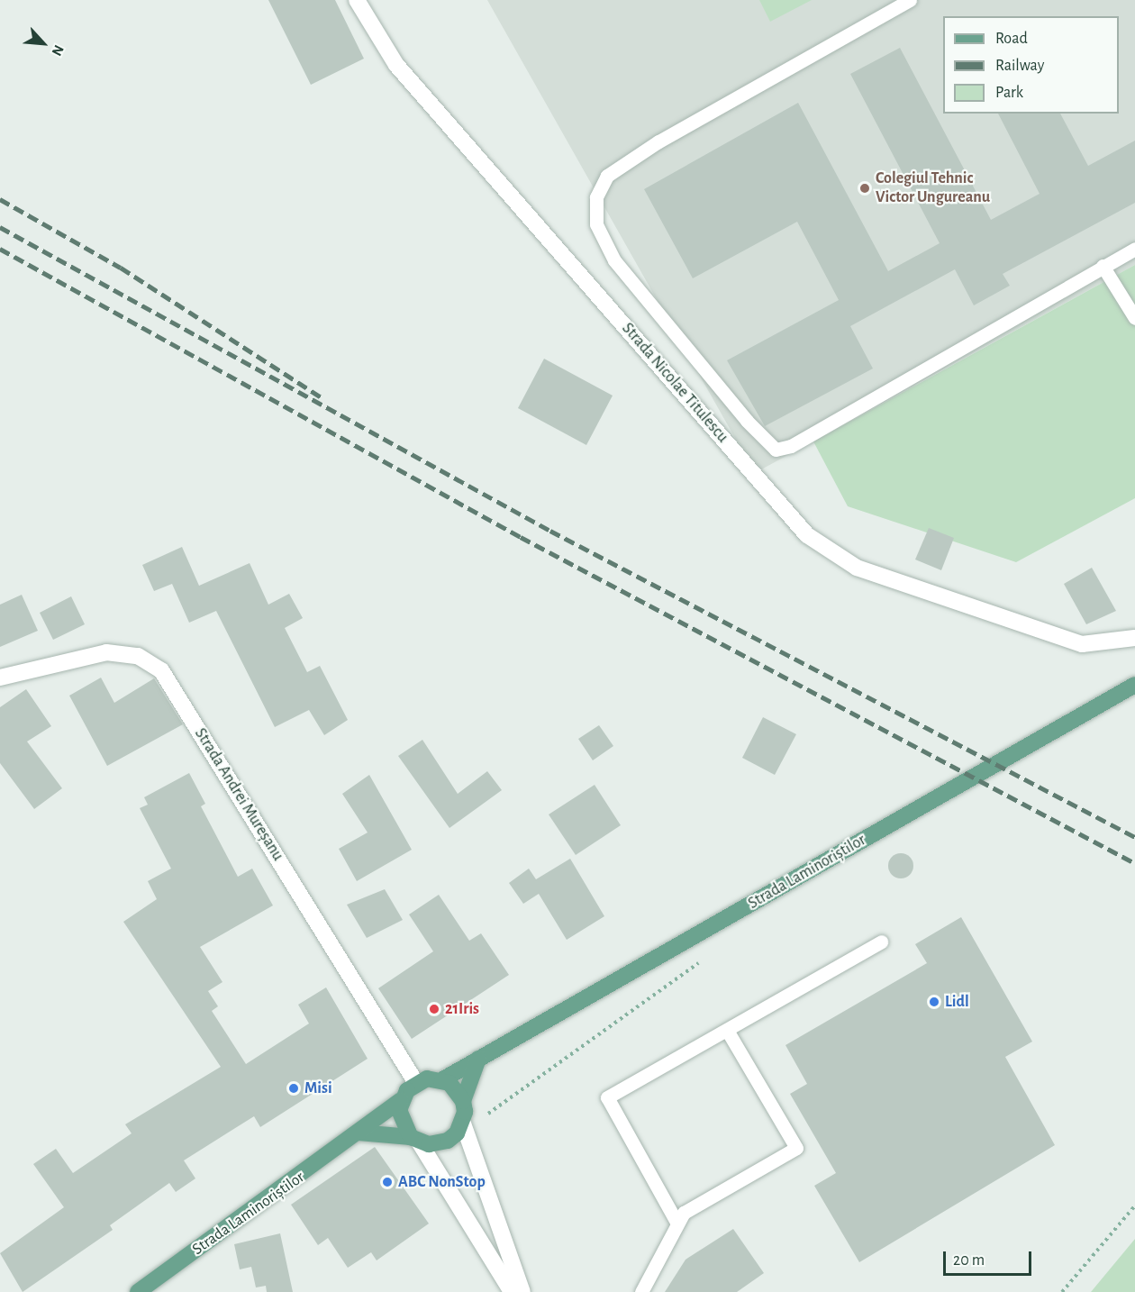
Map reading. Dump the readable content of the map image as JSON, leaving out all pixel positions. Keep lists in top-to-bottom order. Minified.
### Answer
{"streets":{"main road":["Strada Laminoriștilor"],"street":["Strada Nicolae Titulescu","Strada Andrei Mureșanu"]},"crossings":[["Strada Andrei Mureșanu","Strada Laminoriștilor"]],"places":["Colegiul Tehnic Victor Ungureanu","Lidl","21Iris","Misi","ABC NonStop"],"legend":["Road","Railway","Park"],"scale_bar":"20 m","north":"bottom right"}
